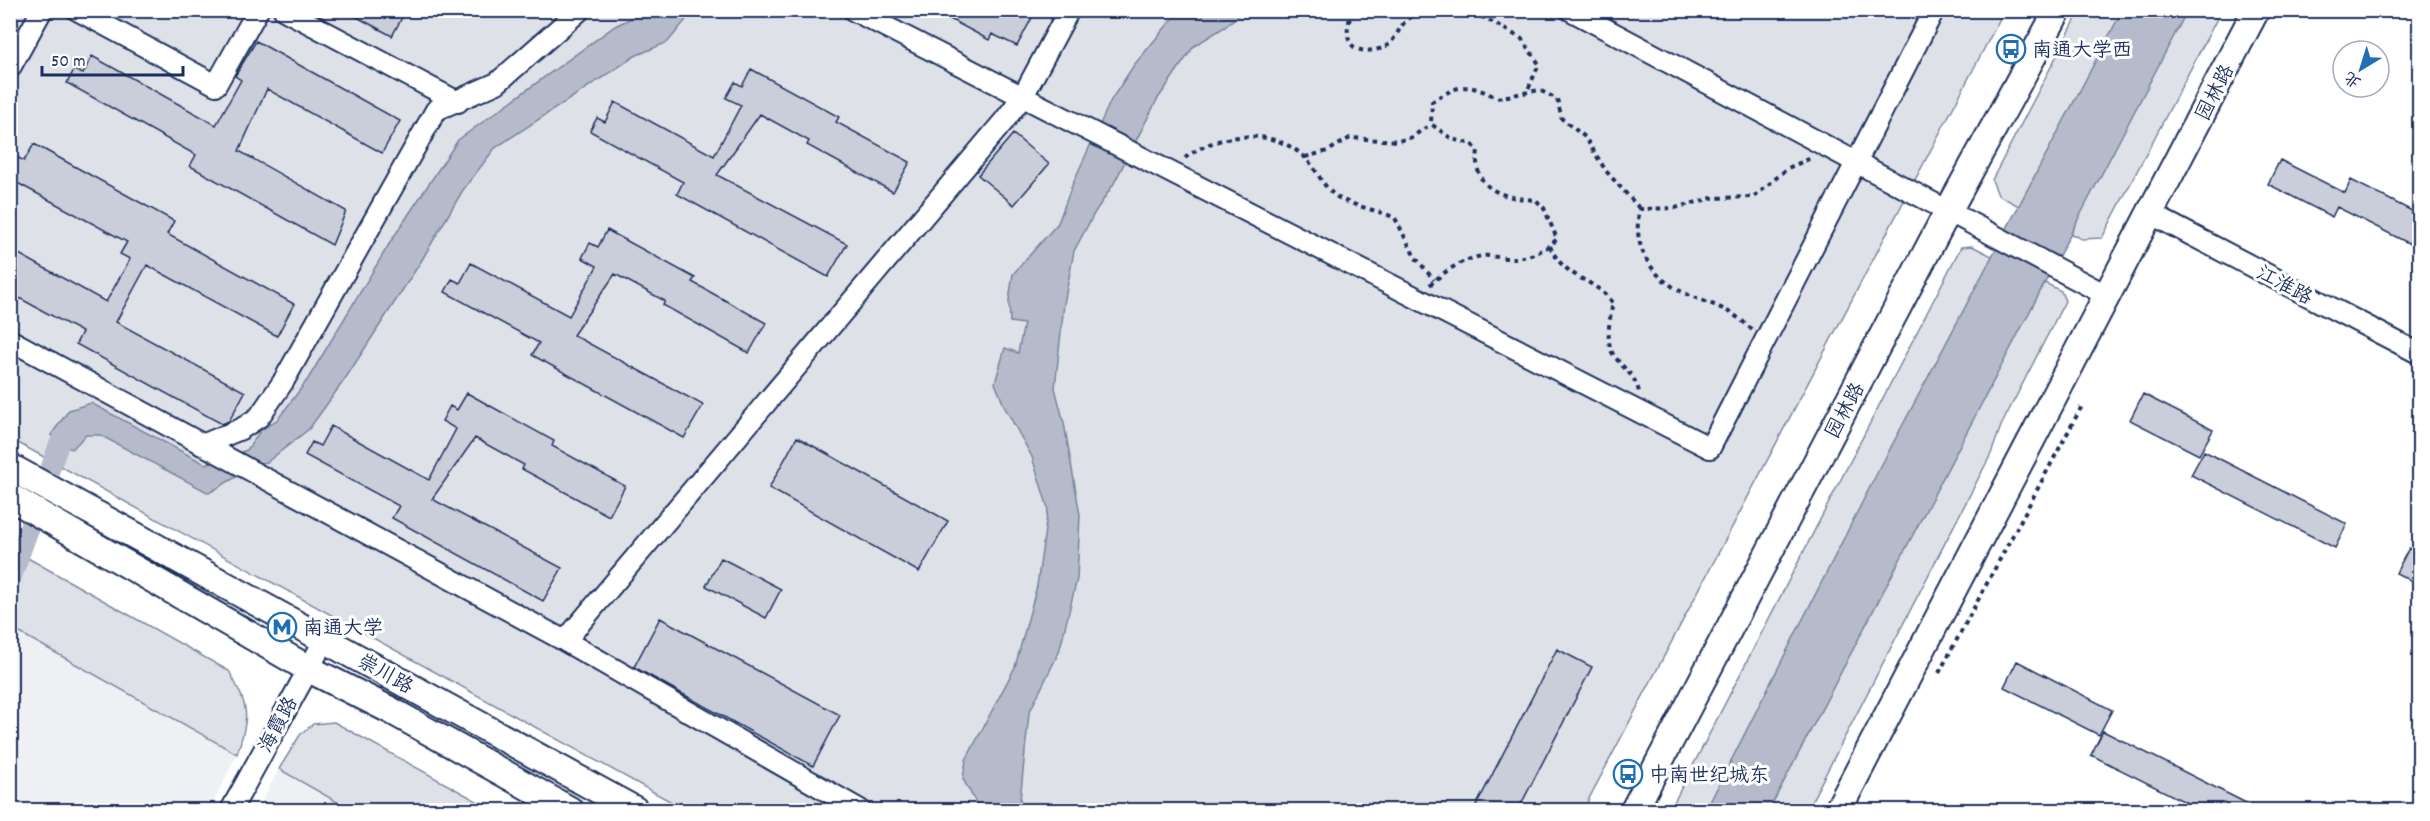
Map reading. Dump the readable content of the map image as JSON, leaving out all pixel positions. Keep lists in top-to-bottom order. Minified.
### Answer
{"streets":{"main road":["园林路","崇川路"],"street":["江淮路","海霞路"]},"crossings":[["园林路","江淮路"],["崇川路","海霞路"]],"places":{"bus stop":["南通大学西","中南世纪城东"],"metro station":["南通大学"]},"scale_bar":"50 m","north":"bottom left"}
